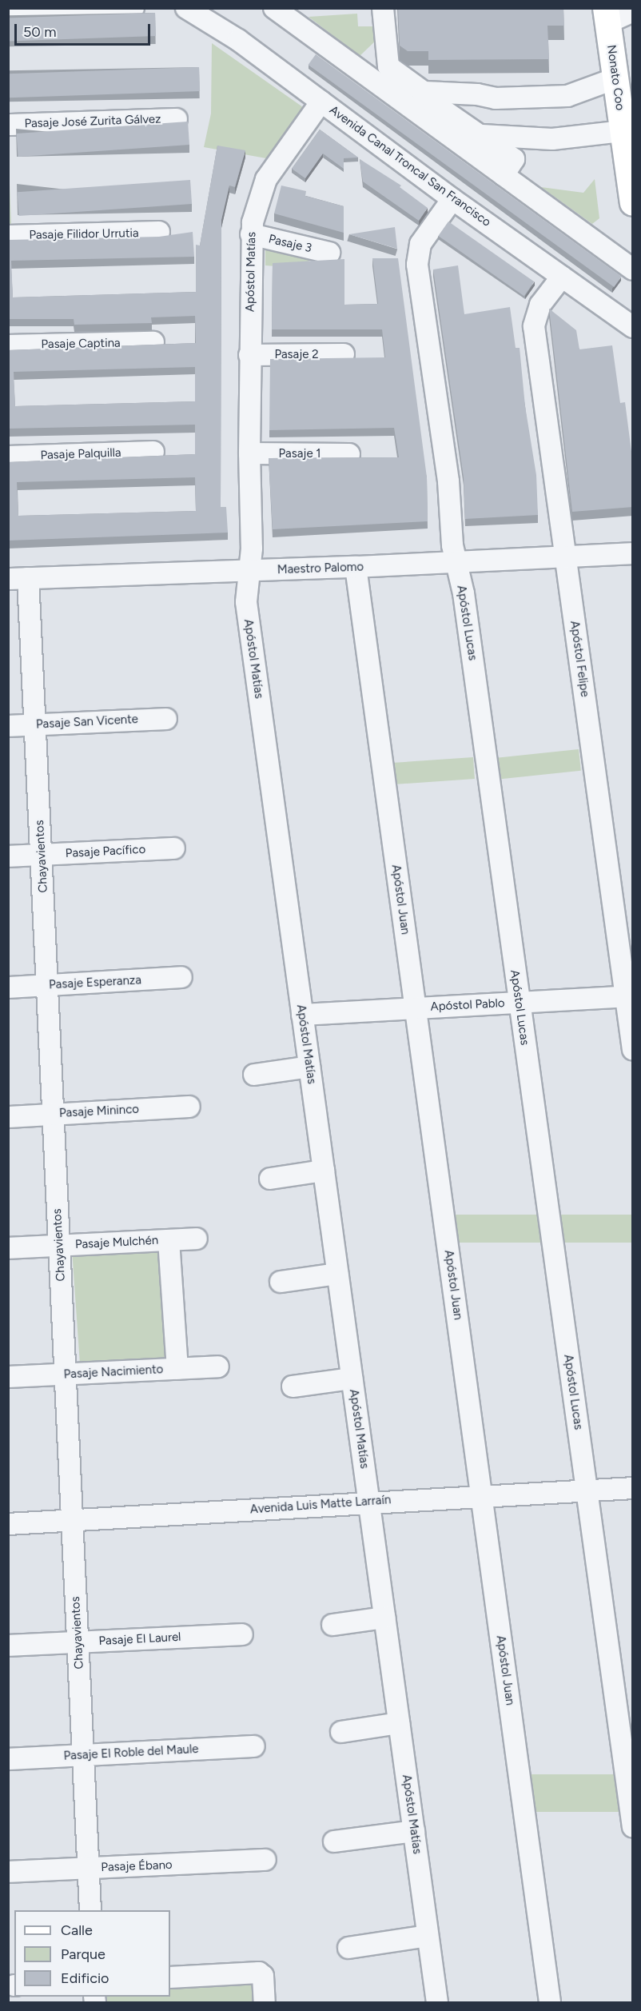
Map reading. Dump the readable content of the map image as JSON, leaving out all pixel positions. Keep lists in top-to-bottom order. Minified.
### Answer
{"streets":{"main road":["Nonato Coo"],"street":["Pasaje José Zurita Gálvez","Avenida Canal Troncal San Francisco","Pasaje Filidor Urrutia","Pasaje 3","Apóstol Matías","Pasaje Captina","Pasaje 2","Pasaje Palquilla","Pasaje 1","Maestro Palomo","Apóstol Lucas","Apóstol Felipe","Pasaje San Vicente","Pasaje Pacífico","Chayavientos","Apóstol Juan","Pasaje Esperanza","Apóstol Pablo","Pasaje Mininco","Pasaje Mulchén","Pasaje Nacimiento","Avenida Luis Matte Larraín","Pasaje El Laurel","Pasaje El Roble del Maule","Pasaje Ébano"]},"crossings":[["Avenida Canal Troncal San Francisco","Apóstol Matías"],["Avenida Canal Troncal San Francisco","Apóstol Lucas"],["Avenida Canal Troncal San Francisco","Apóstol Felipe"],["Pasaje 3","Apóstol Matías"],["Apóstol Matías","Pasaje 2"],["Apóstol Matías","Pasaje 1"],["Apóstol Matías","Maestro Palomo"],["Apóstol Matías","Apóstol Pablo"],["Apóstol Matías","Avenida Luis Matte Larraín"],["Maestro Palomo","Apóstol Lucas"],["Maestro Palomo","Apóstol Felipe"],["Maestro Palomo","Chayavientos"],["Maestro Palomo","Apóstol Juan"],["Apóstol Lucas","Apóstol Pablo"],["Apóstol Lucas","Avenida Luis Matte Larraín"],["Apóstol Felipe","Apóstol Pablo"],["Pasaje San Vicente","Chayavientos"],["Pasaje Pacífico","Chayavientos"],["Chayavientos","Pasaje Esperanza"],["Chayavientos","Pasaje Mininco"],["Chayavientos","Pasaje Mulchén"],["Chayavientos","Pasaje Nacimiento"],["Chayavientos","Avenida Luis Matte Larraín"],["Chayavientos","Pasaje El Laurel"],["Chayavientos","Pasaje El Roble del Maule"],["Chayavientos","Pasaje Ébano"],["Apóstol Juan","Apóstol Pablo"],["Apóstol Juan","Avenida Luis Matte Larraín"]],"legend":["Calle","Parque","Edificio"],"scale_bar":"50 m"}
